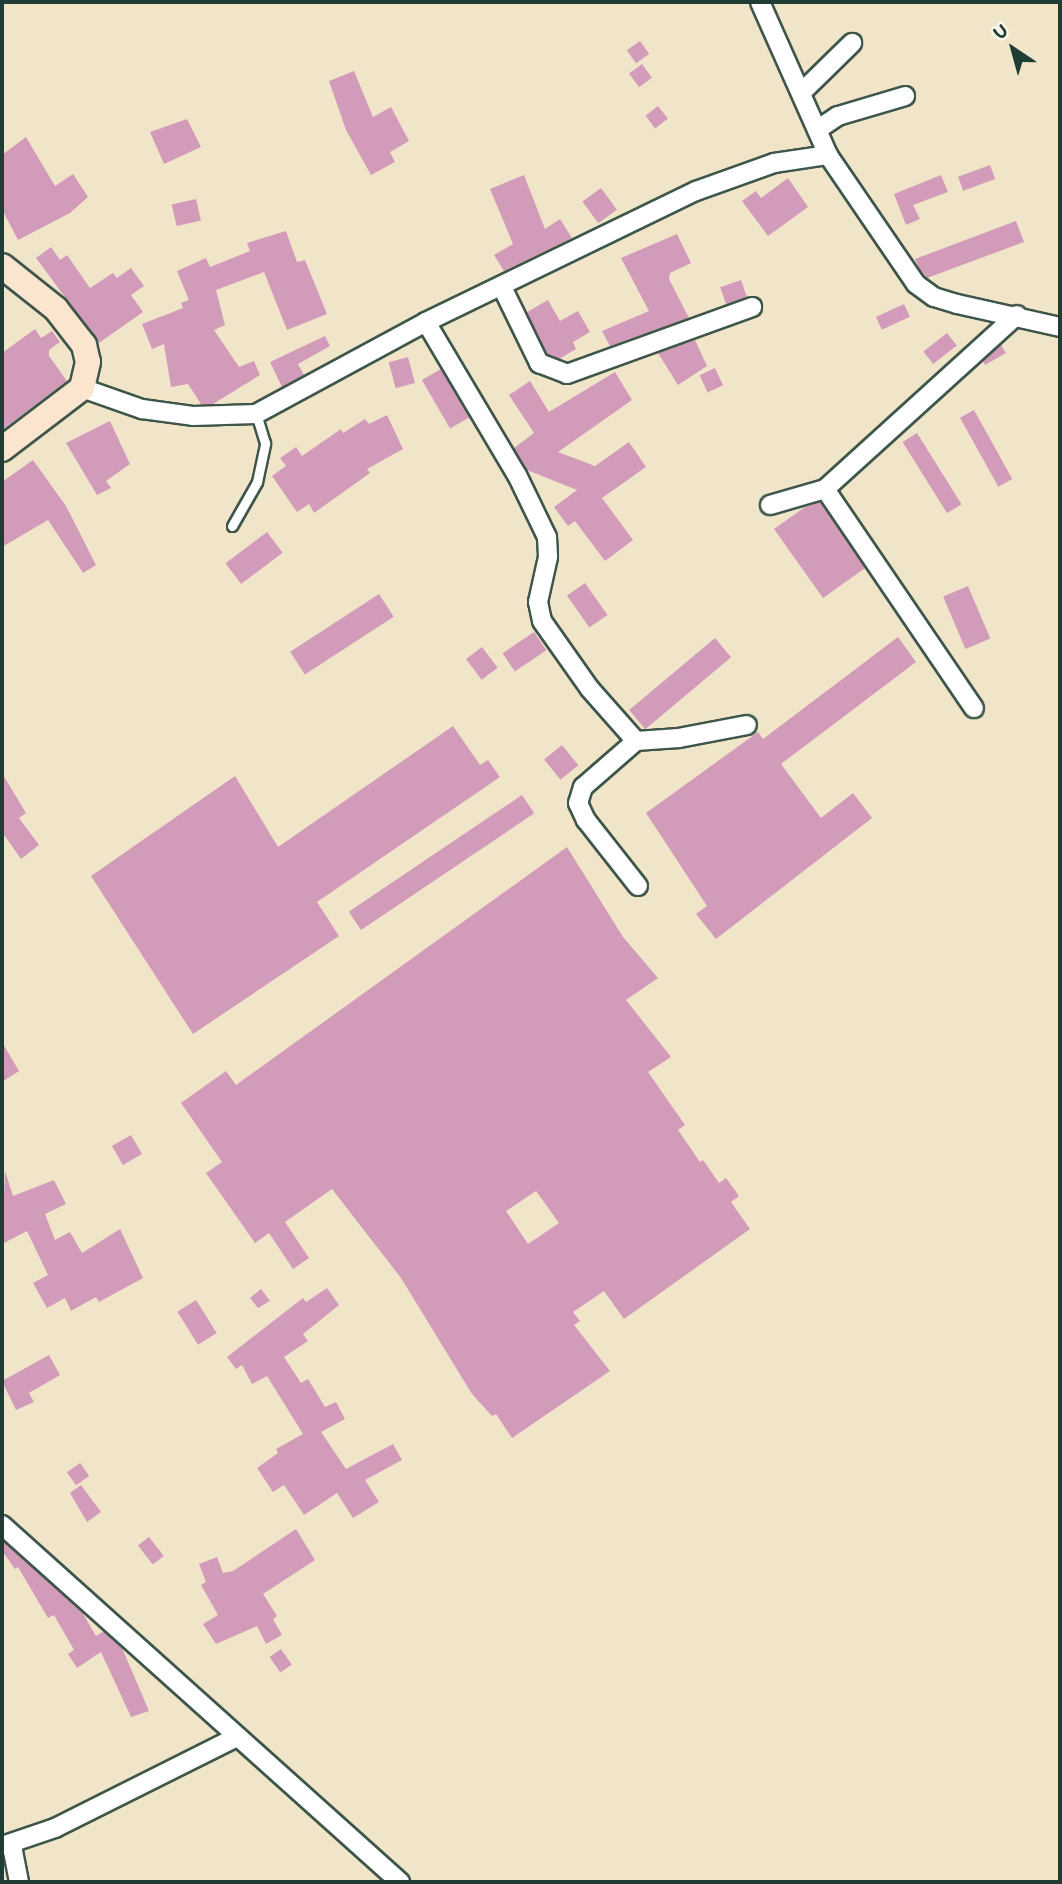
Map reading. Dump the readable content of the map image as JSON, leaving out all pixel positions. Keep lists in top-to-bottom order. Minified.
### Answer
{"north":"top left"}
